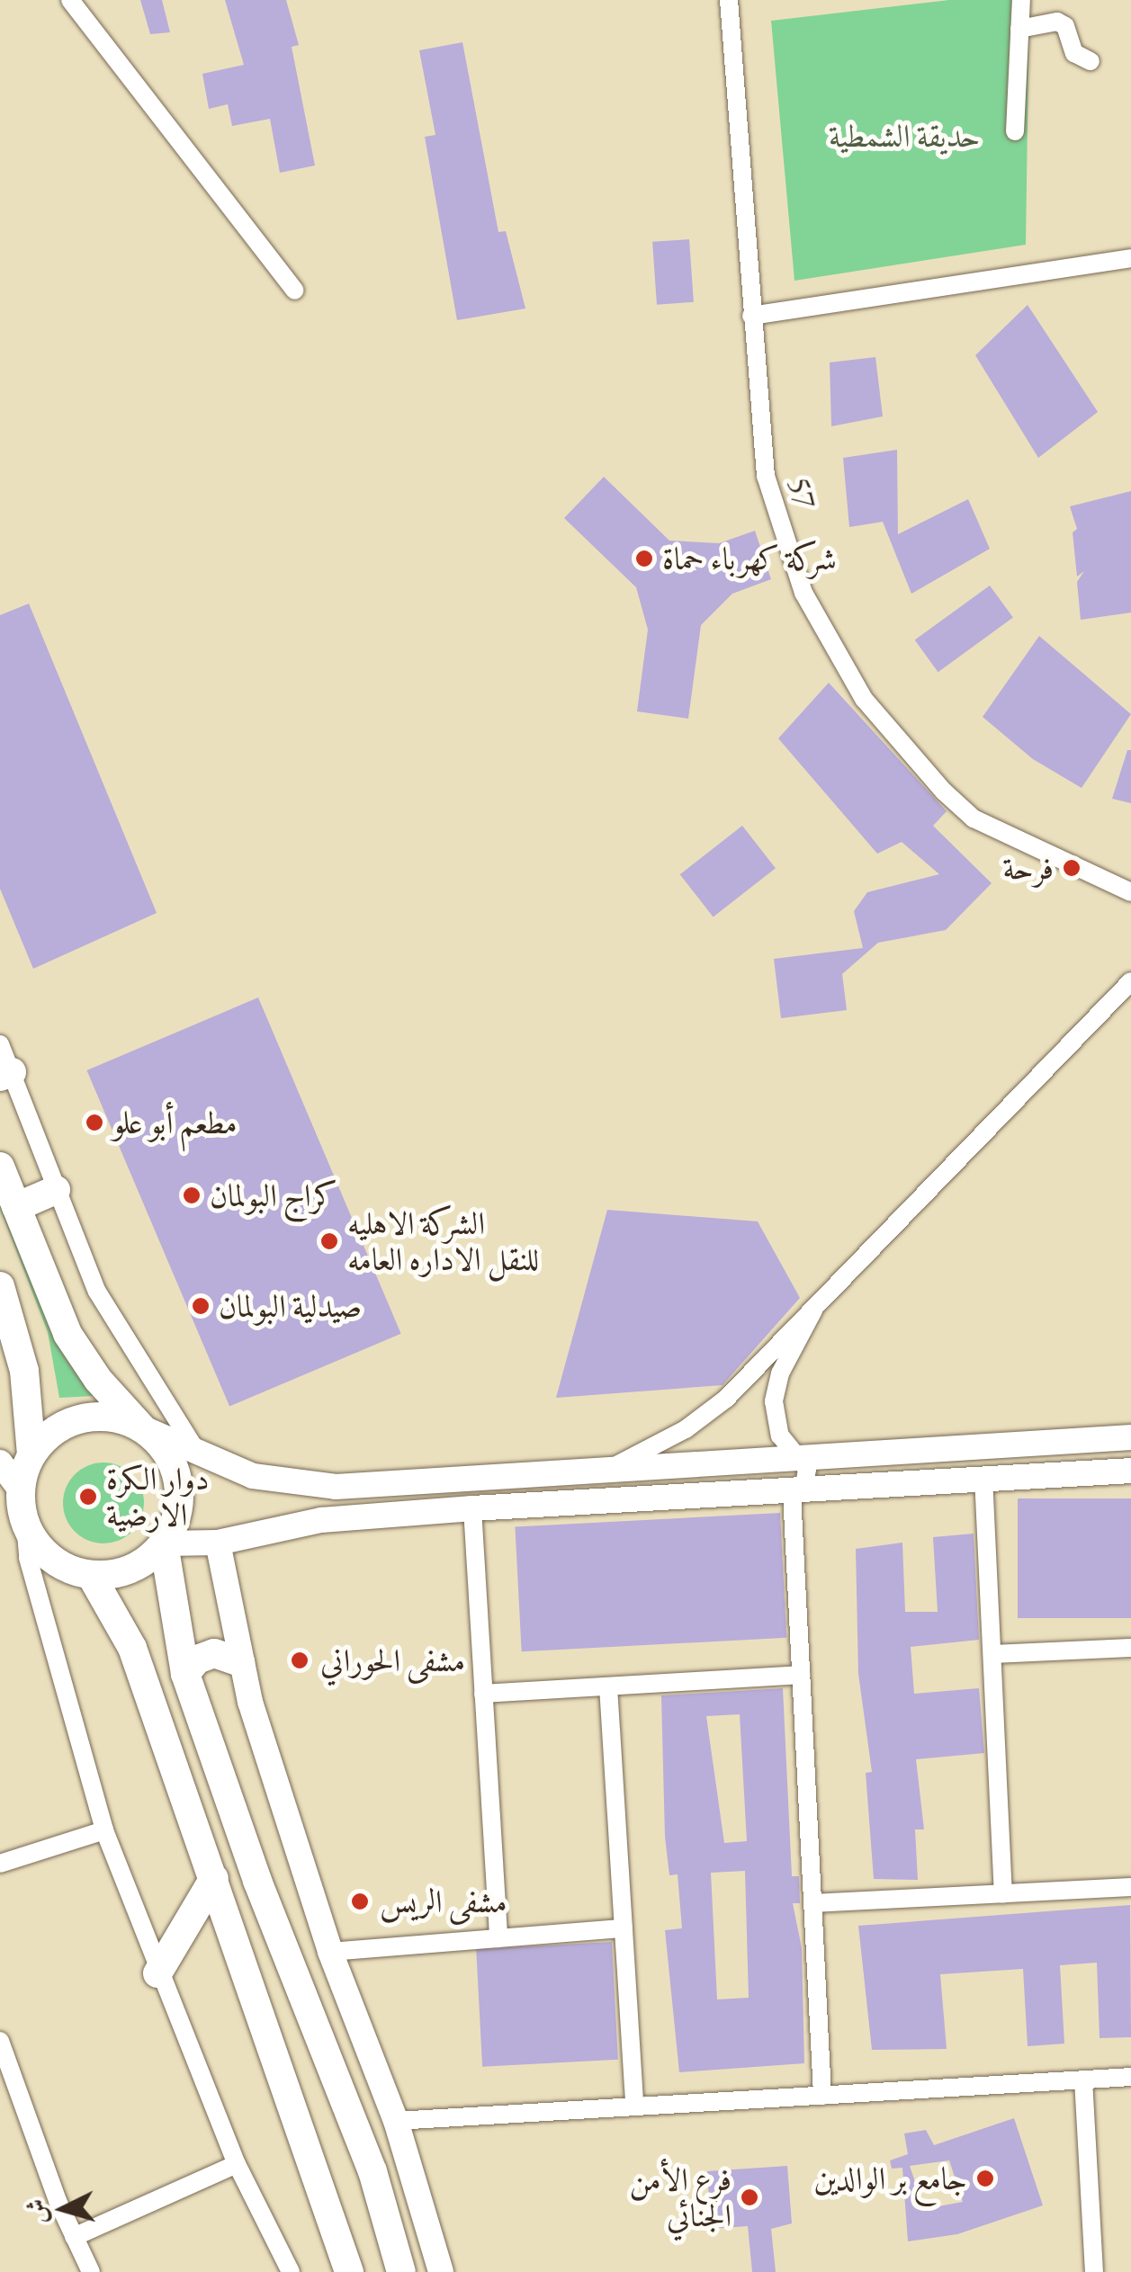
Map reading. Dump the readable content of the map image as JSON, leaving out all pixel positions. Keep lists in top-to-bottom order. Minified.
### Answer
{"streets":{"street":["57"]},"parks":["حديقة الشمطية"],"places":["شركة كهرباء حماة","فرحة","مطعم أبو علو","كراج البولمان","الشركة الاهليه للنقل الاداره العامه","صيدلية البولمان","دوار الكرة الارضية","مشفى الحوراني","مشفى الريس","جامع بر الوالدين","فرع الأمن الجنائي"],"north":"left"}
